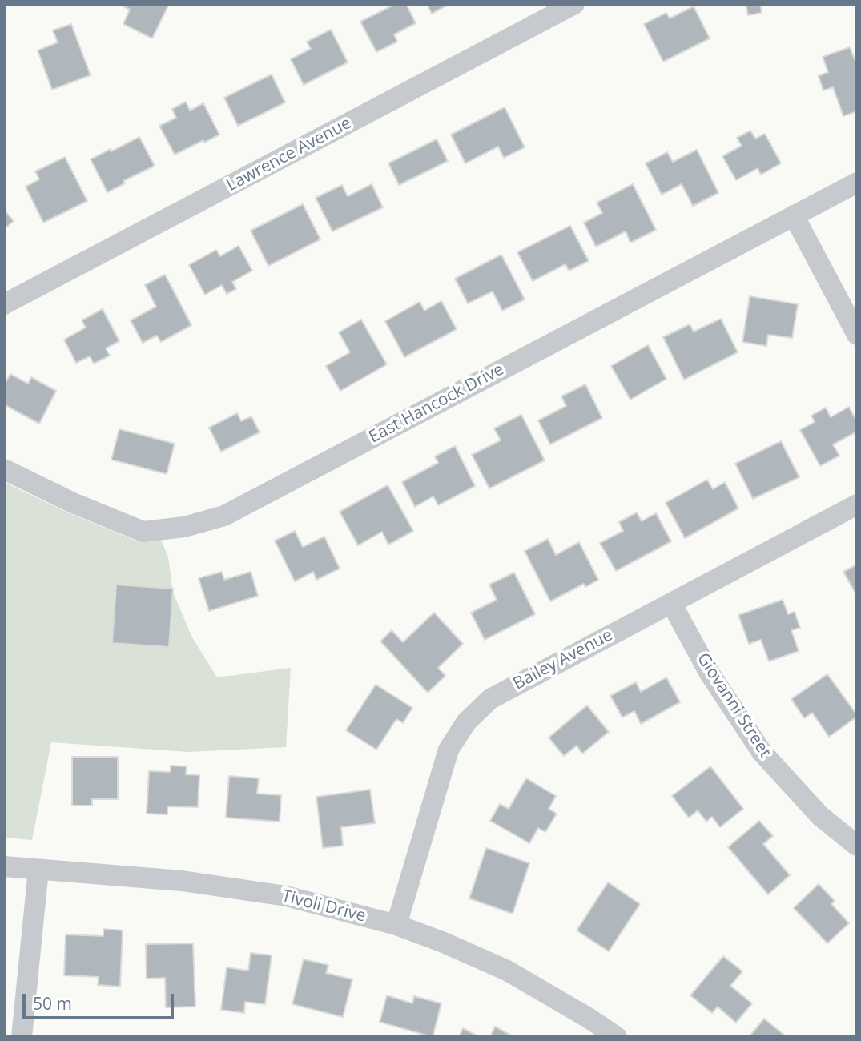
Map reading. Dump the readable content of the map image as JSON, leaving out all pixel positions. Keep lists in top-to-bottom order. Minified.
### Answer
{"streets":{"street":["Lawrence Avenue","East Hancock Drive","Bailey Avenue","Giovanni Street","Tivoli Drive"]},"crossings":[["Bailey Avenue","Giovanni Street"],["Bailey Avenue","Tivoli Drive"]],"scale_bar":"50 m"}
